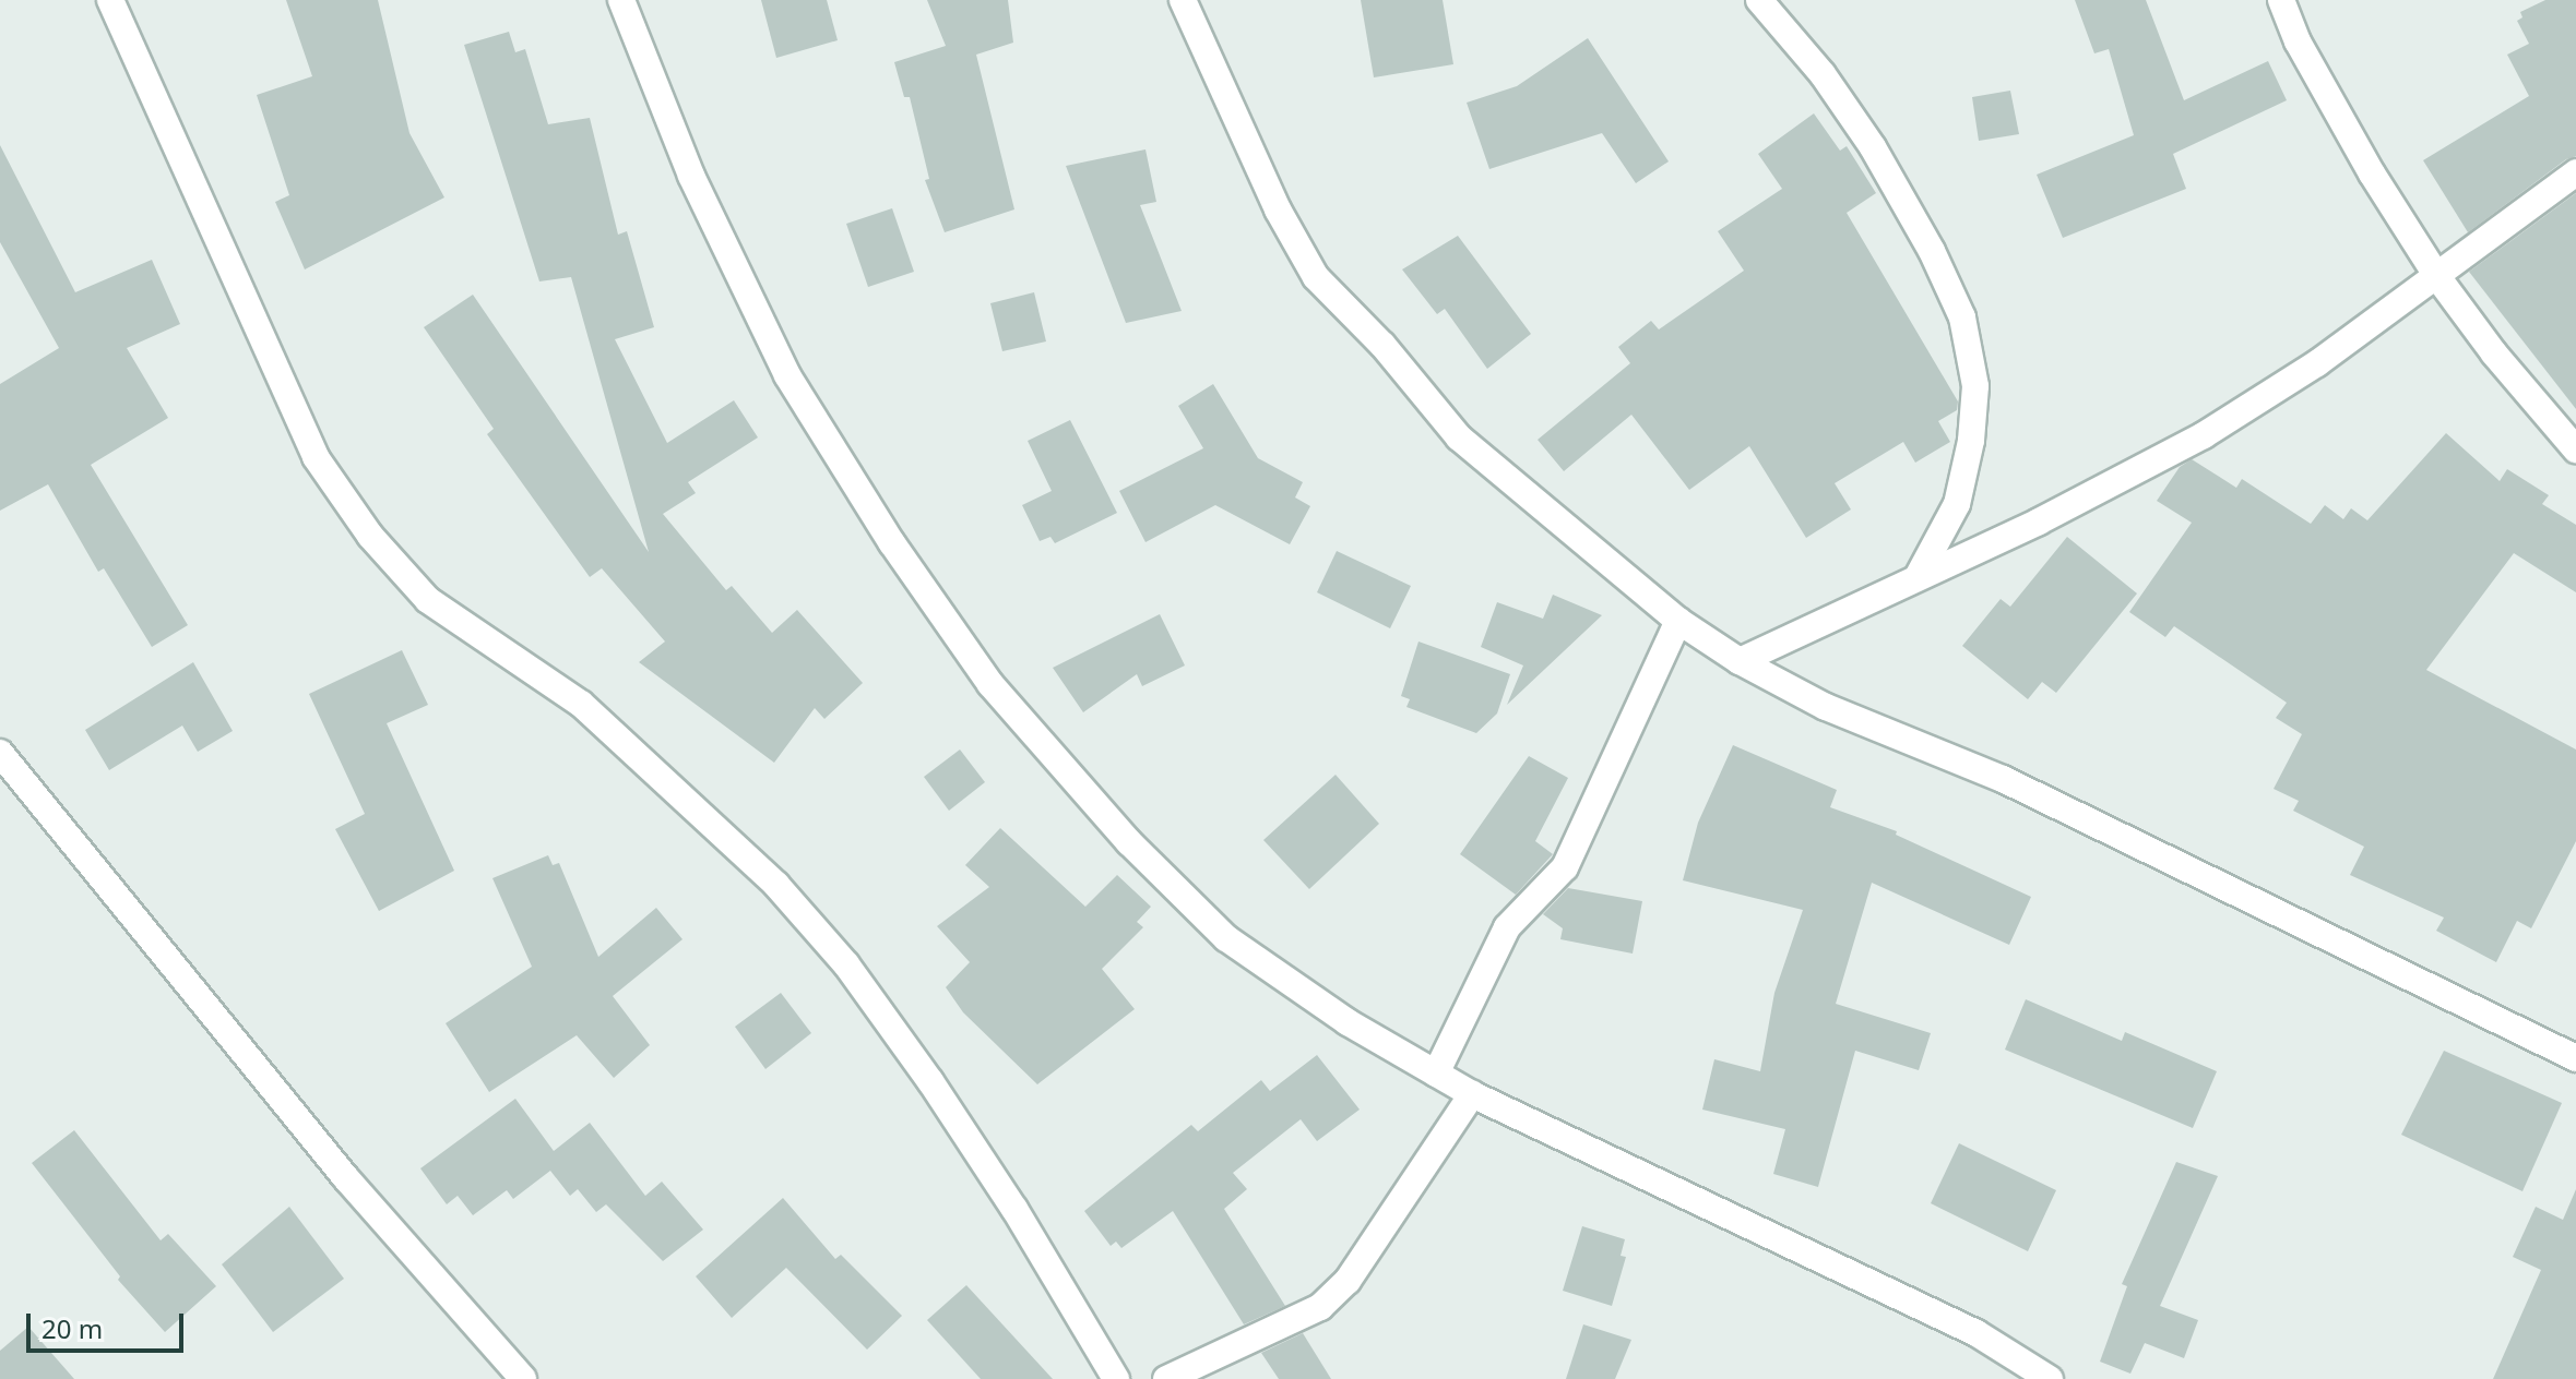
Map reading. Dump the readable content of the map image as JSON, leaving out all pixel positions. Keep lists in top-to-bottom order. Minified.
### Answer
{"scale_bar":"20 m"}
